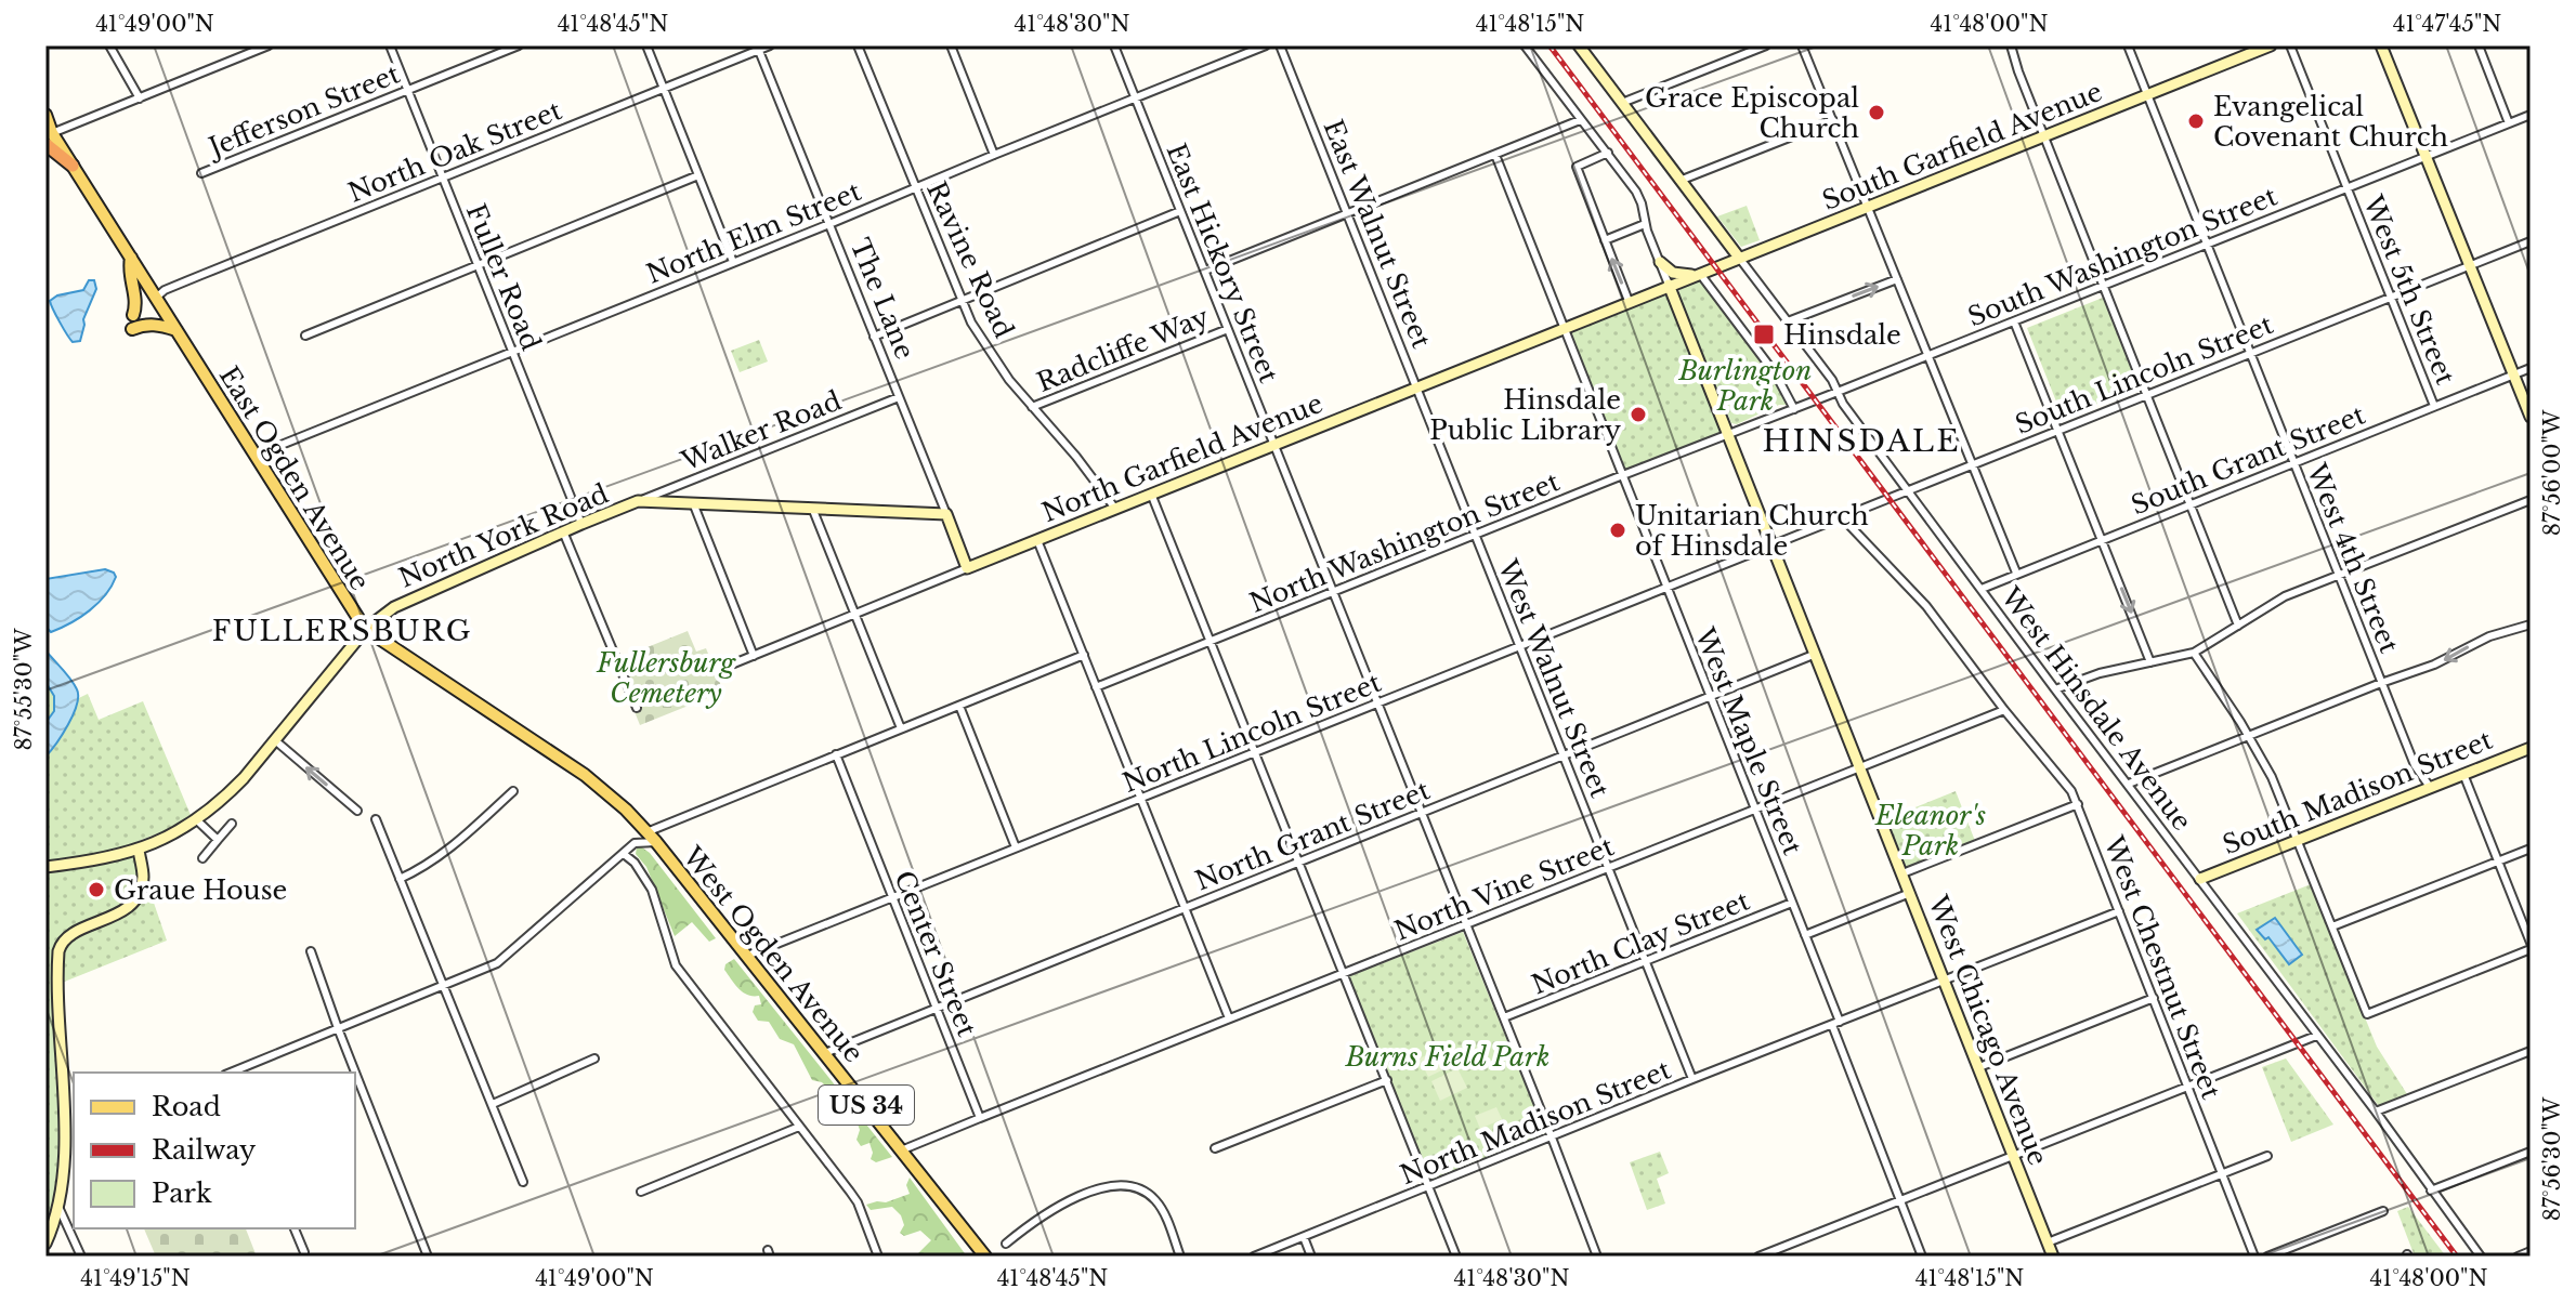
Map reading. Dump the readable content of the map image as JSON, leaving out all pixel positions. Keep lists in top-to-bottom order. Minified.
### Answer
{"streets":{"main road":["South Garfield Avenue","The Lane","North Garfield Avenue","East Ogden Avenue","North York Road","South Madison Street","West Ogden Avenue","West Chicago Avenue","US 34"],"street":["Jefferson Street","North Oak Street","North Elm Street","East Walnut Street","South Washington Street","Ravine Road","East Hickory Street","Fuller Road","West 5th Street","Radcliffe Way","South Lincoln Street","Walker Road","South Grant Street","North Washington Street","West 4th Street","West Walnut Street","West Hinsdale Avenue","North Lincoln Street","West Maple Street","North Grant Street","North Vine Street","North Clay Street","Center Street","West Chestnut Street","North Madison Street"]},"crossings":[["Jefferson Street","Fuller Road"],["South Garfield Avenue","North Garfield Avenue"],["South Garfield Avenue","West 4th Street"],["South Garfield Avenue","West Hinsdale Avenue"],["South Garfield Avenue","West Chicago Avenue"],["North Oak Street","Fuller Road"],["North Oak Street","The Lane"],["North Oak Street","East Ogden Avenue"],["North Elm Street","Ravine Road"],["North Elm Street","East Hickory Street"],["North Elm Street","Fuller Road"],["North Elm Street","The Lane"],["North Elm Street","East Ogden Avenue"],["East Walnut Street","North Garfield Avenue"],["East Walnut Street","North Washington Street"],["East Walnut Street","West Walnut Street"],["South Washington Street","West 5th Street"],["South Washington Street","North Washington Street"],["South Washington Street","West 4th Street"],["South Washington Street","West Hinsdale Avenue"],["South Washington Street","West Chicago Avenue"],["Ravine Road","Radcliffe Way"],["Ravine Road","North Garfield Avenue"],["East Hickory Street","Radcliffe Way"],["East Hickory Street","North Garfield Avenue"],["East Hickory Street","North Washington Street"],["East Hickory Street","North Lincoln Street"],["East Hickory Street","North Grant Street"],["East Hickory Street","North Vine Street"],["East Hickory Street","North Clay Street"],["East Hickory Street","North Madison Street"],["Fuller Road","North York Road"],["West 5th Street","South Lincoln Street"],["West 5th Street","South Grant Street"],["The Lane","Walker Road"],["The Lane","North Garfield Avenue"],["The Lane","North York Road"],["South Lincoln Street","West 4th Street"],["South Lincoln Street","West Hinsdale Avenue"],["South Lincoln Street","North Lincoln Street"],["South Lincoln Street","West Chestnut Street"],["South Lincoln Street","West Chicago Avenue"],["Walker Road","North York Road"],["North Garfield Avenue","West Maple Street"],["North Garfield Avenue","West Chicago Avenue"],["South Grant Street","West 4th Street"],["South Grant Street","West Hinsdale Avenue"],["East Ogden Avenue","North York Road"],["East Ogden Avenue","West Ogden Avenue"],["North Washington Street","West Walnut Street"],["North Washington Street","West Maple Street"],["North Washington Street","West Chicago Avenue"],["West 4th Street","South Madison Street"],["West Walnut Street","North Lincoln Street"],["West Walnut Street","North Grant Street"],["West Walnut Street","North Vine Street"],["West Walnut Street","North Clay Street"],["West Walnut Street","North Madison Street"],["West Hinsdale Avenue","South Madison Street"],["North Lincoln Street","West Maple Street"],["North Lincoln Street","Center Street"],["North Lincoln Street","West Ogden Avenue"],["North Lincoln Street","West Chicago Avenue"],["West Maple Street","North Grant Street"],["West Maple Street","North Vine Street"],["West Maple Street","North Clay Street"],["West Maple Street","North Madison Street"],["North Grant Street","Center Street"],["North Grant Street","West Ogden Avenue"],["North Grant Street","West Chicago Avenue"],["North Vine Street","Center Street"],["North Vine Street","West Chestnut Street"],["North Vine Street","West Chicago Avenue"],["West Chicago Avenue","North Madison Street"]],"districts":["HINSDALE","FULLERSBURG"],"parks":["Burlington Park","Fullersburg Cemetery","Eleanor's Park","Burns Field Park"],"places":{"other":["Grace Episcopal Church","Evangelical Covenant Church","Hinsdale Public Library","Unitarian Church of Hinsdale","Graue House"],"transit":["Hinsdale"]},"legend":["Road","Railway","Park"],"coordinates":["41°49'00\"N","41°48'45\"N","41°48'30\"N","41°48'15\"N","41°48'00\"N","41°47'45\"N","87°56'00\"W","87°55'30\"W","87°56'30\"W","41°49'15\"N"]}
